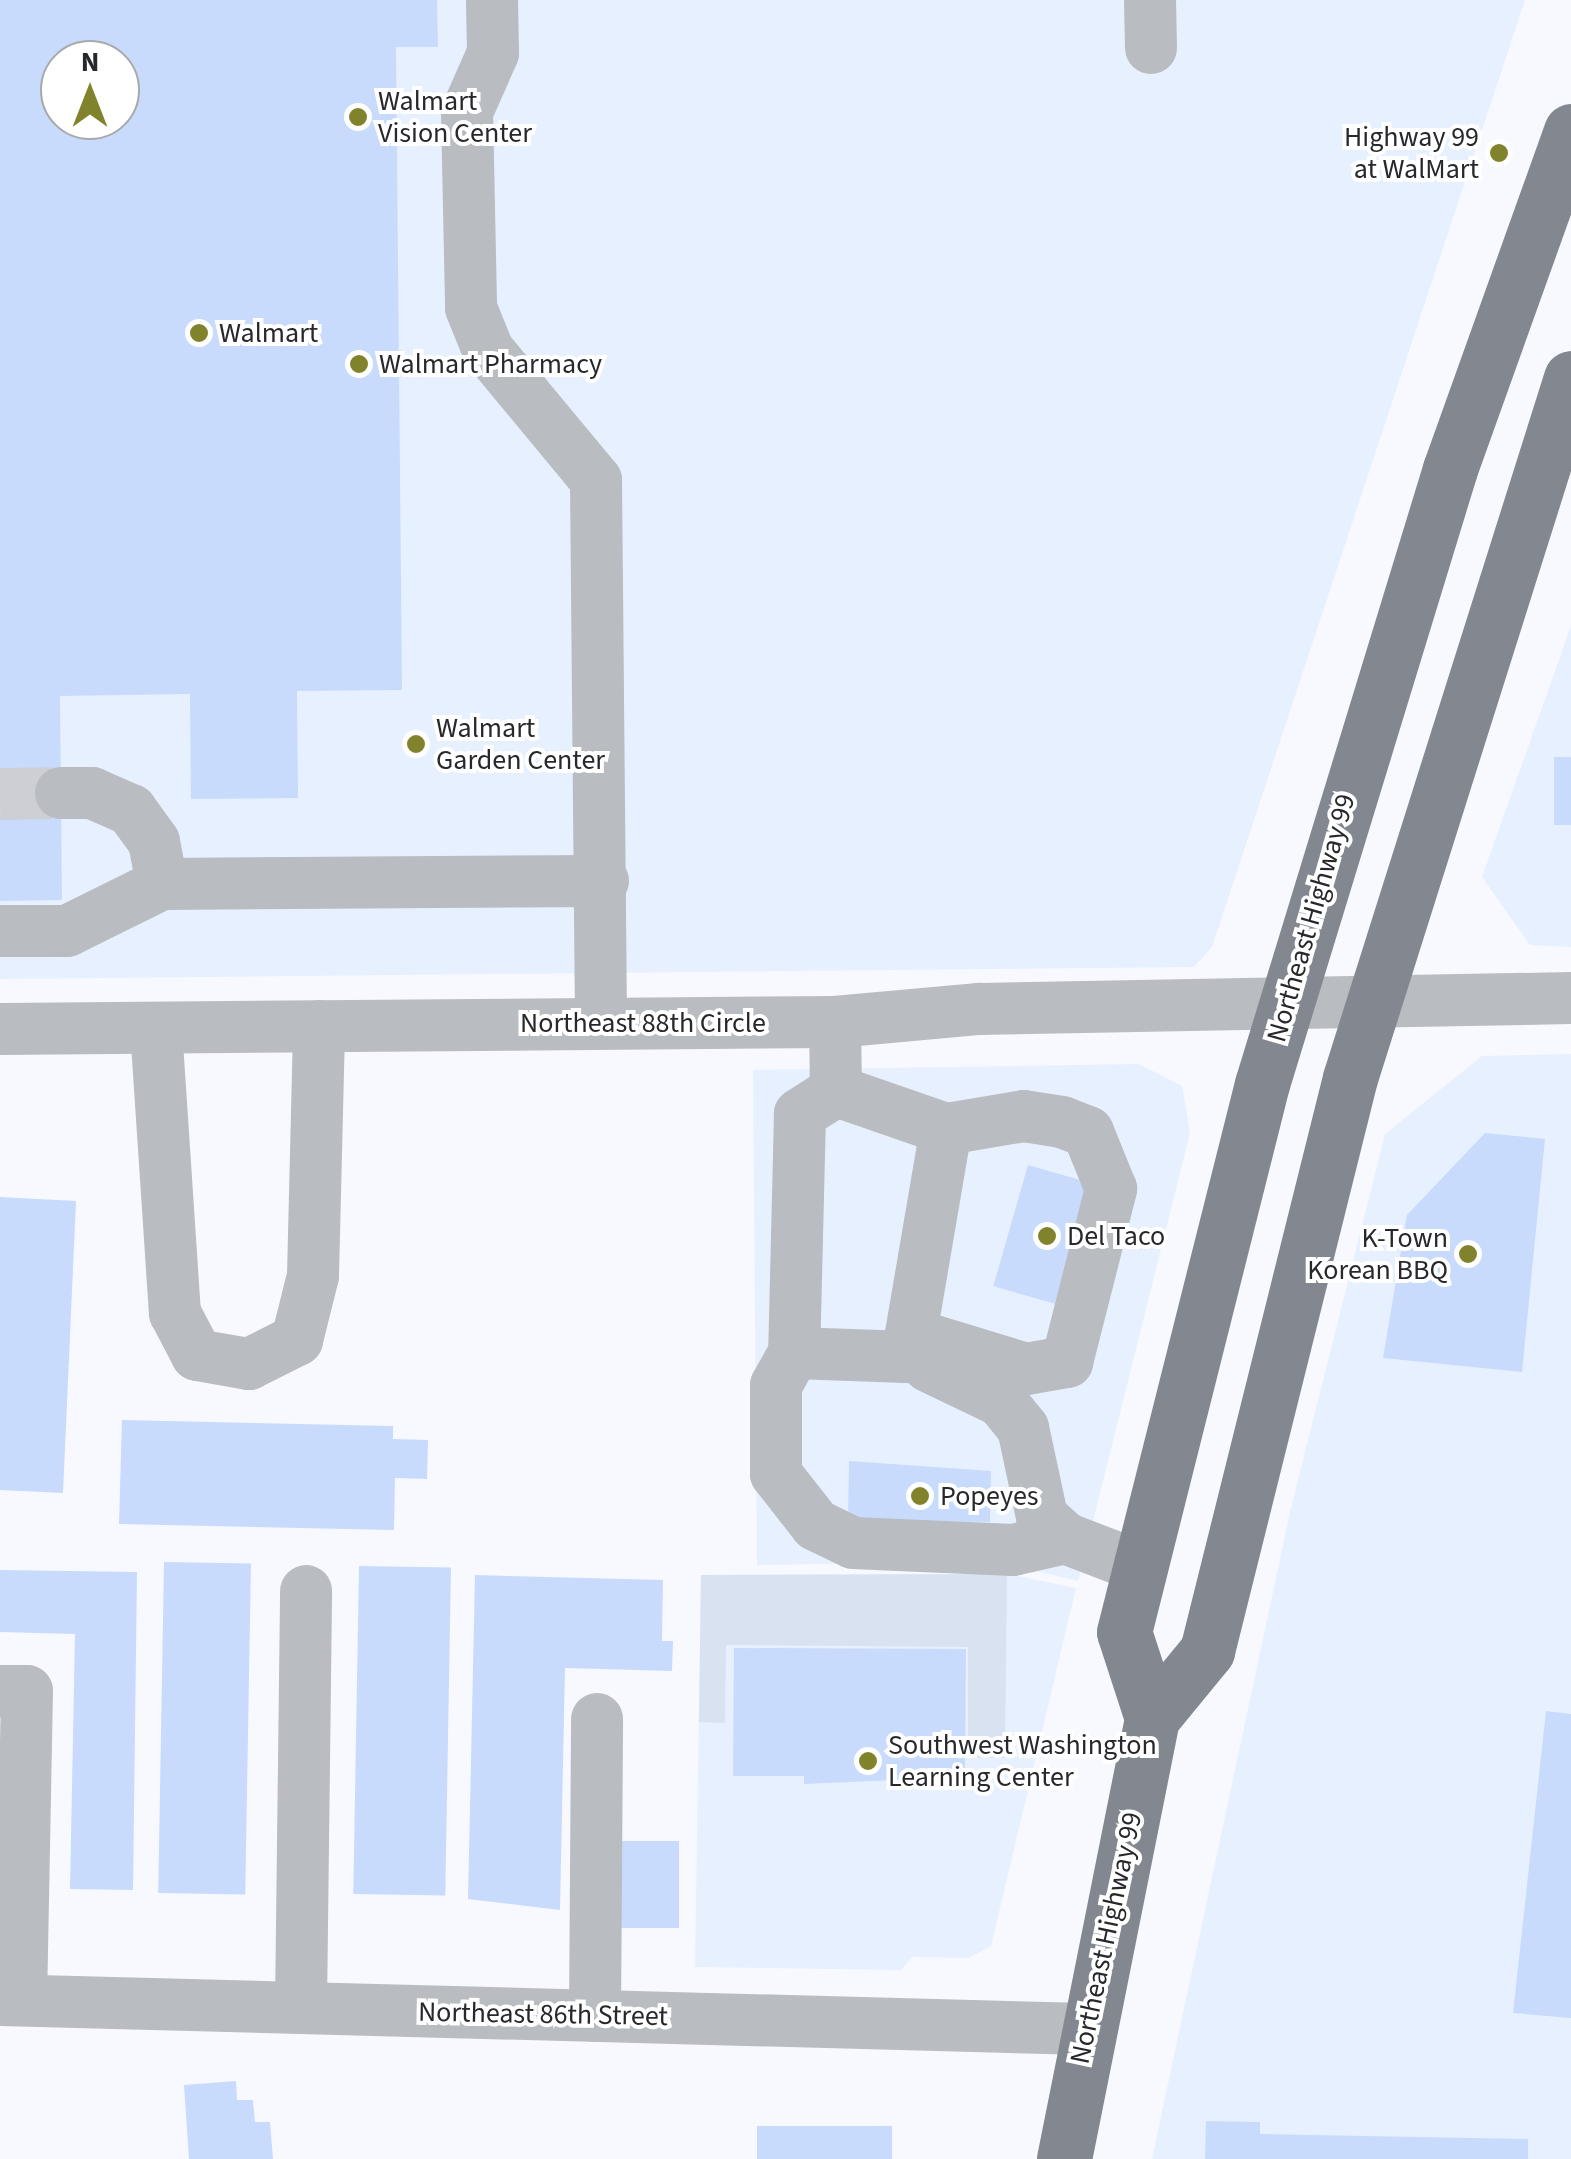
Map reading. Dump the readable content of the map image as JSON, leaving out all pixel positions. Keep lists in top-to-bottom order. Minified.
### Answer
{"streets":{"main road":["Northeast Highway 99"],"street":["Northeast 88th Circle","Northeast 86th Street"]},"crossings":[["Northeast Highway 99","Northeast 88th Circle"],["Northeast Highway 99","Northeast 86th Street"]],"places":["Walmart Vision Center","Highway 99 at WalMart","Walmart","Walmart Pharmacy","Walmart Garden Center","Del Taco","K-Town Korean BBQ","Popeyes","Southwest Washington Learning Center"],"north":"top"}
